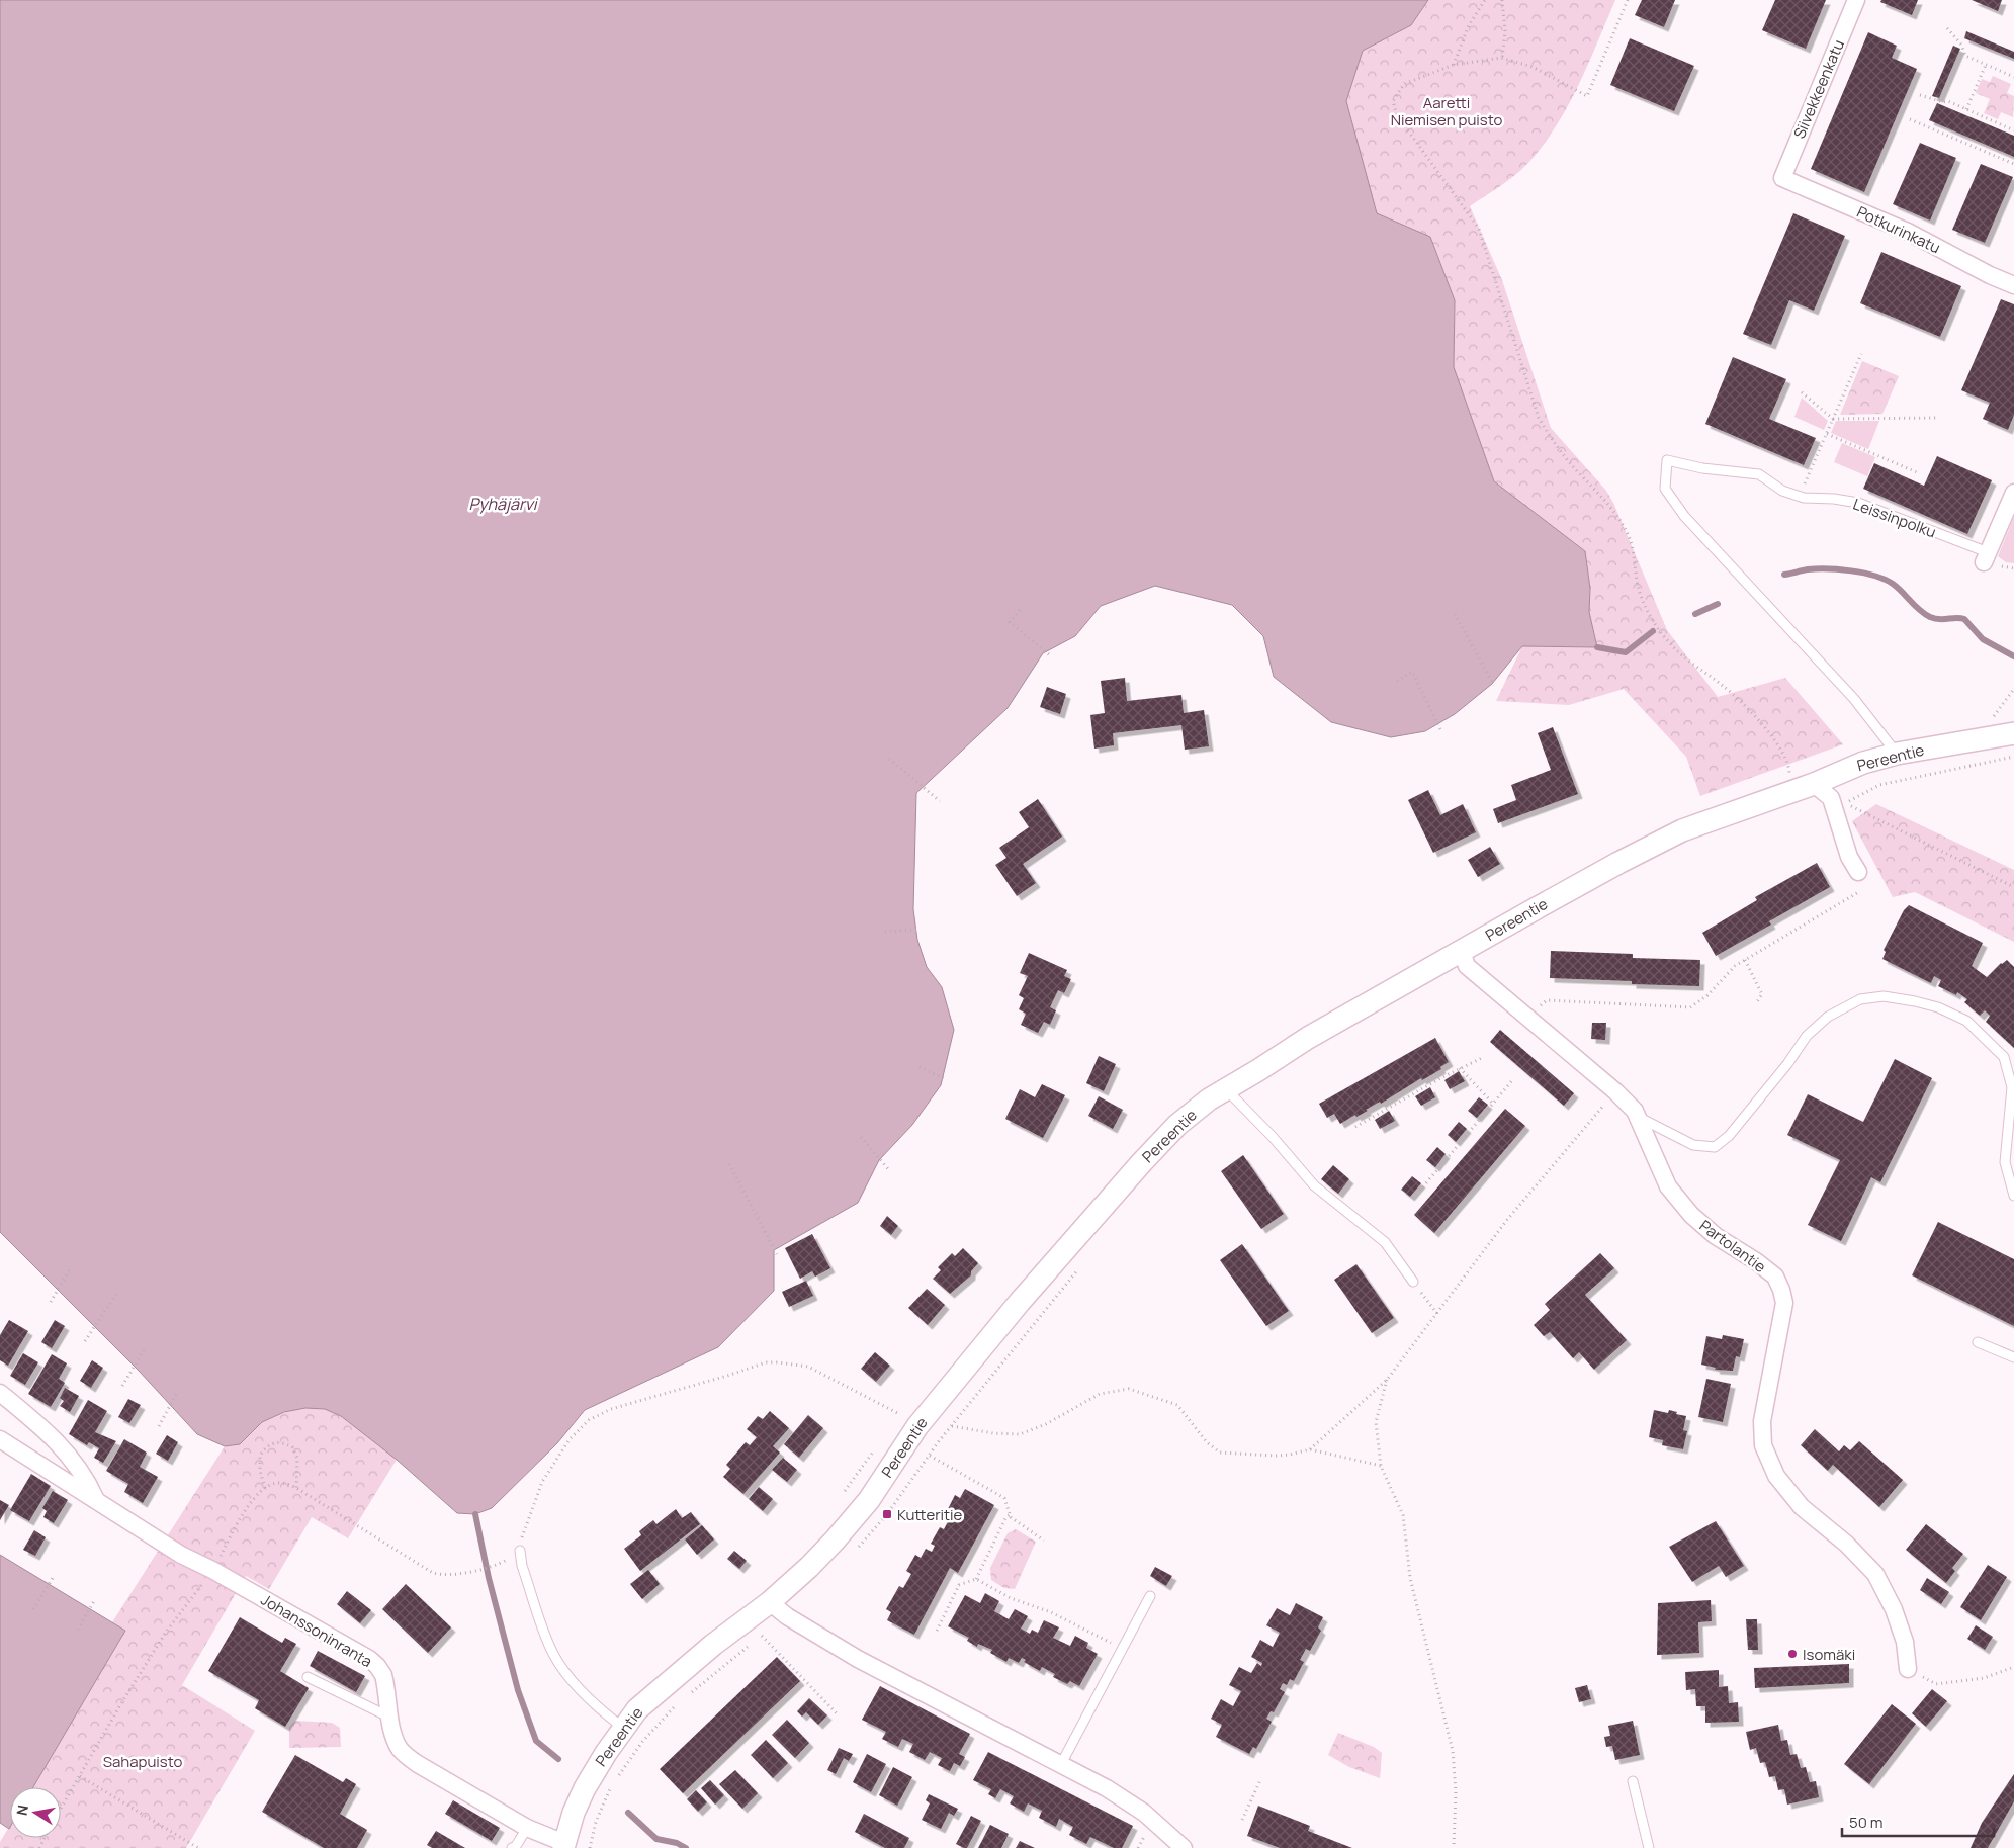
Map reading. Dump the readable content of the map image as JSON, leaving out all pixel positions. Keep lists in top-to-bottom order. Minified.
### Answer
{"streets":{"street":["Siivekkeenkatu","Potkurinkatu","Pereentie","Partolantie","Johanssoninranta"],"lane":["Leissinpolku"]},"crossings":[["Siivekkeenkatu","Potkurinkatu"],["Leissinpolku","Pereentie"],["Pereentie","Partolantie"],["Pereentie","Johanssoninranta"]],"water":["Pyhäjärvi"],"parks":["Aaretti Niemisen puisto","Sahapuisto"],"places":{"transit":["Kutteritie"],"other":["Isomäki"]},"scale_bar":"50 m","north":"left"}
